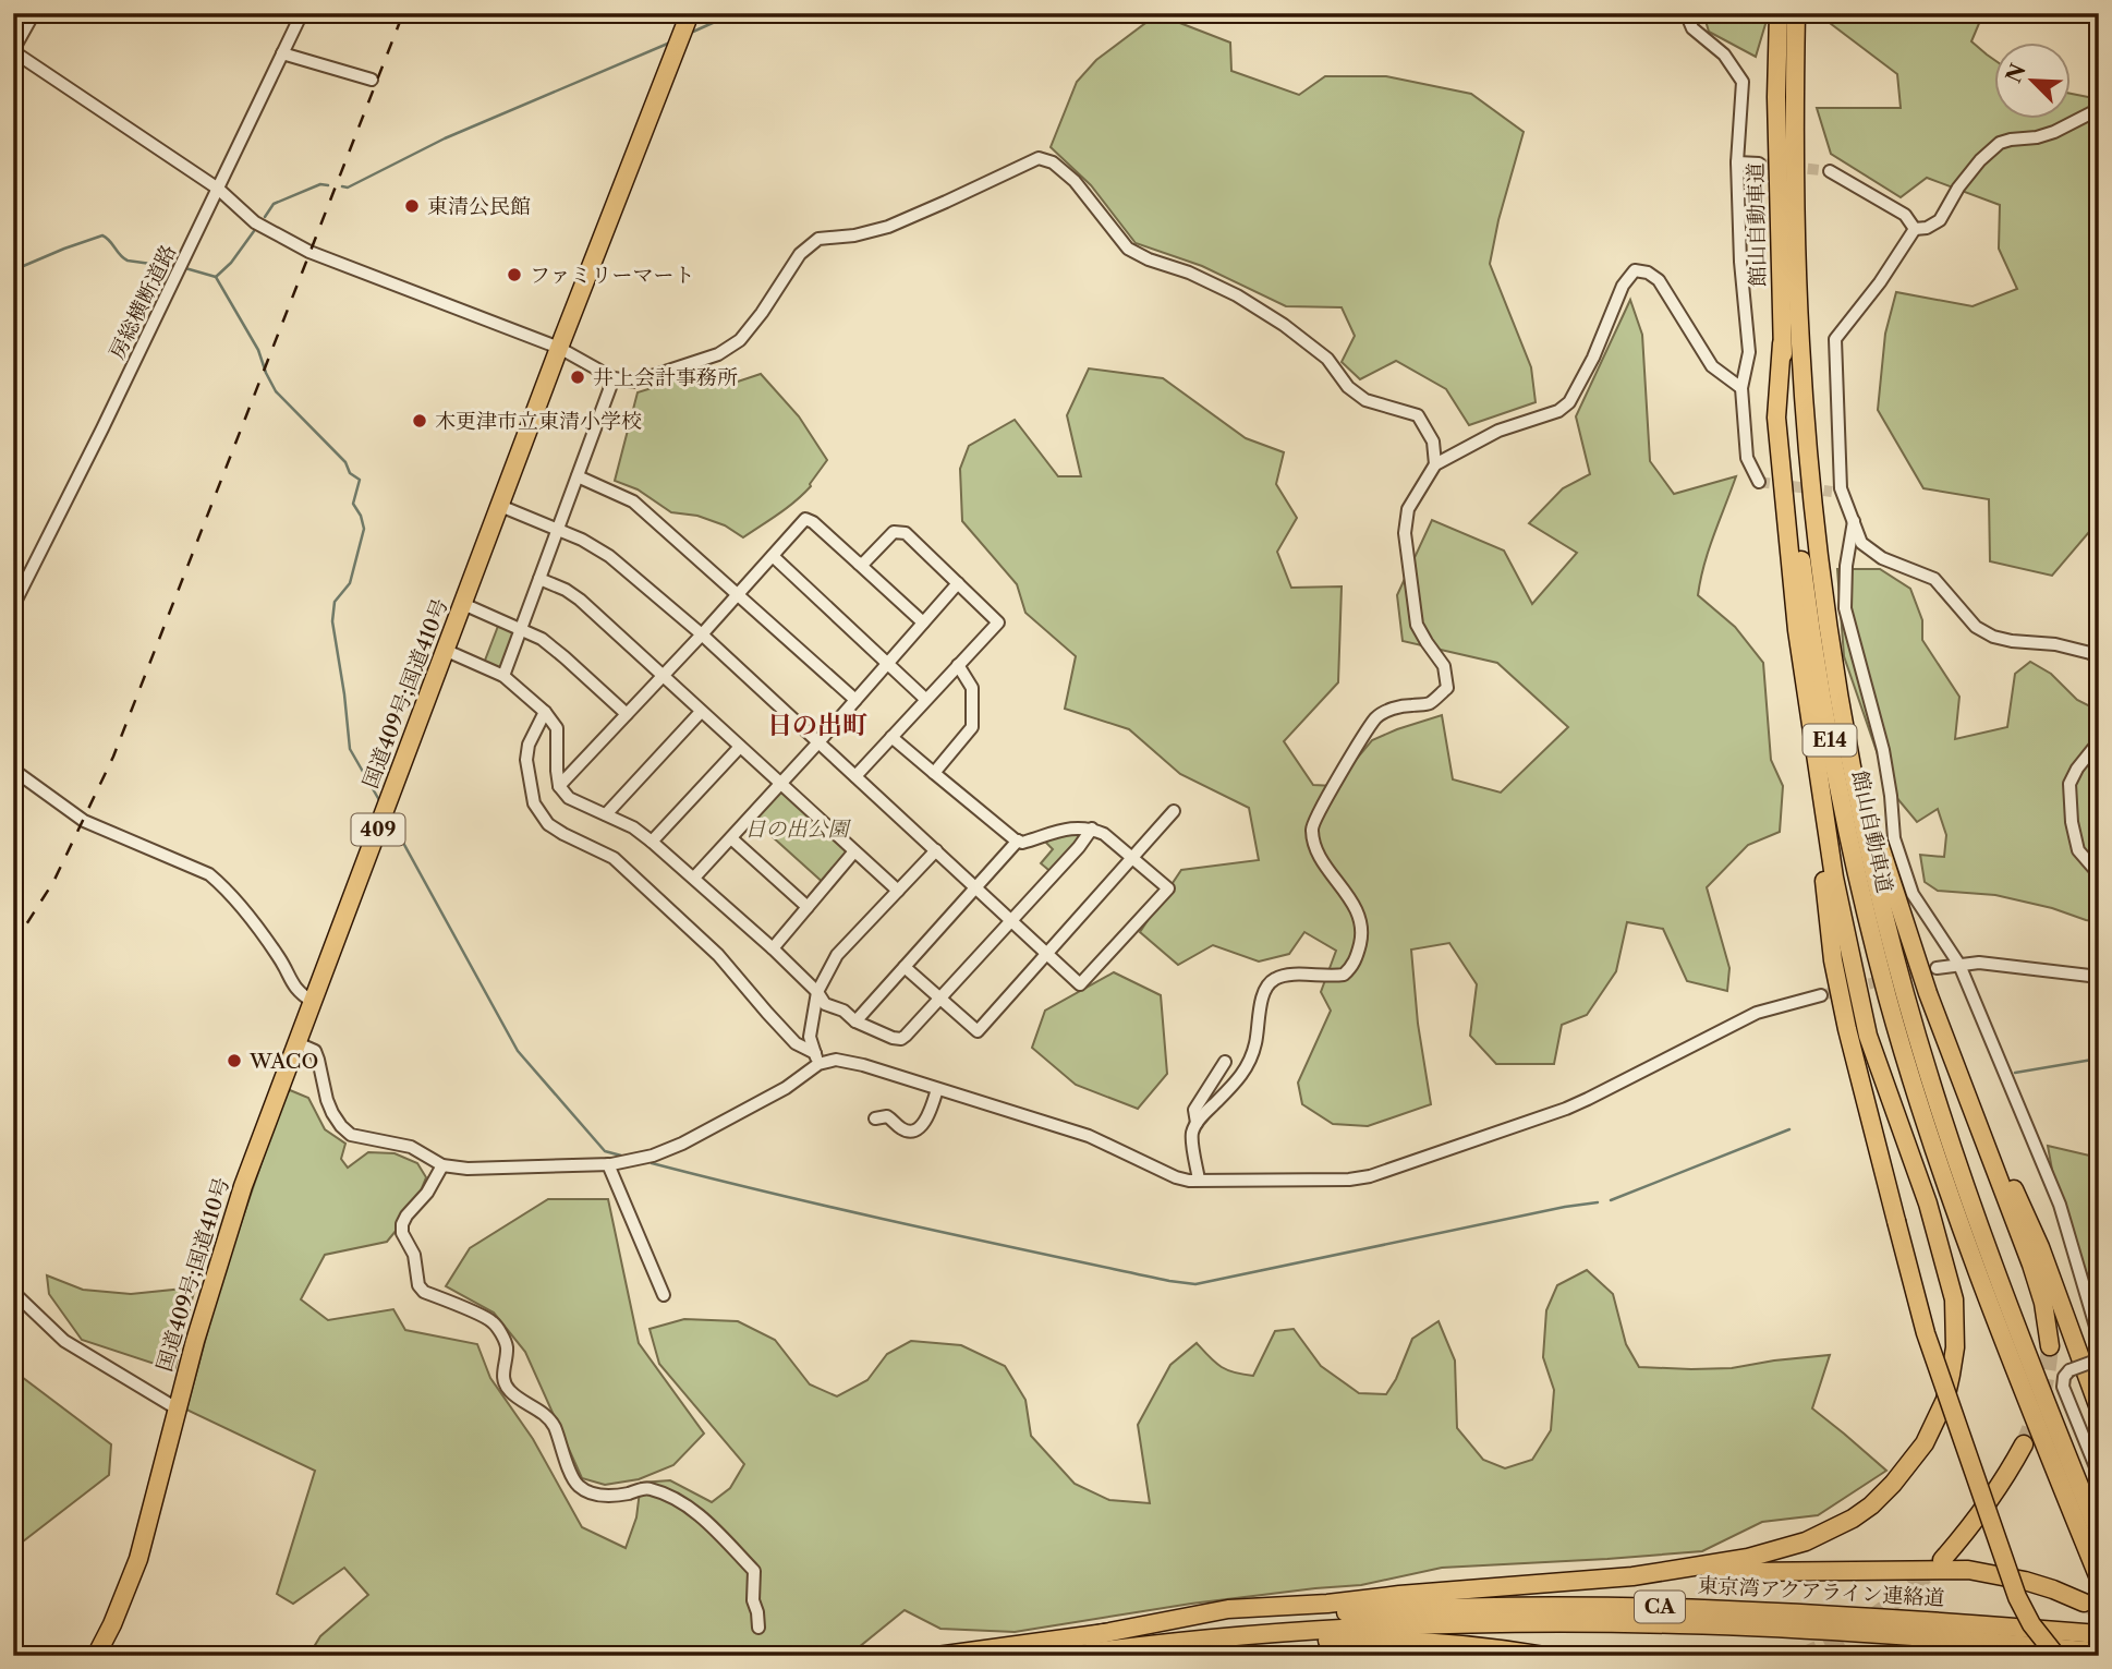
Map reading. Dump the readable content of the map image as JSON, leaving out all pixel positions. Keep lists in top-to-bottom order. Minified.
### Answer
{"streets":{"highway":["館山自動車道","国道409号;国道410号","E14","409","東京湾アクアライン連絡道","CA"],"street":["房総横断道路"]},"crossings":[["東京湾アクアライン連絡道","CA"]],"districts":["日の出町"],"parks":["日の出公園"],"places":["東清公民館","ファミリーマート","井上会計事務所","木更津市立東清小学校","WACO"],"north":"top left"}
